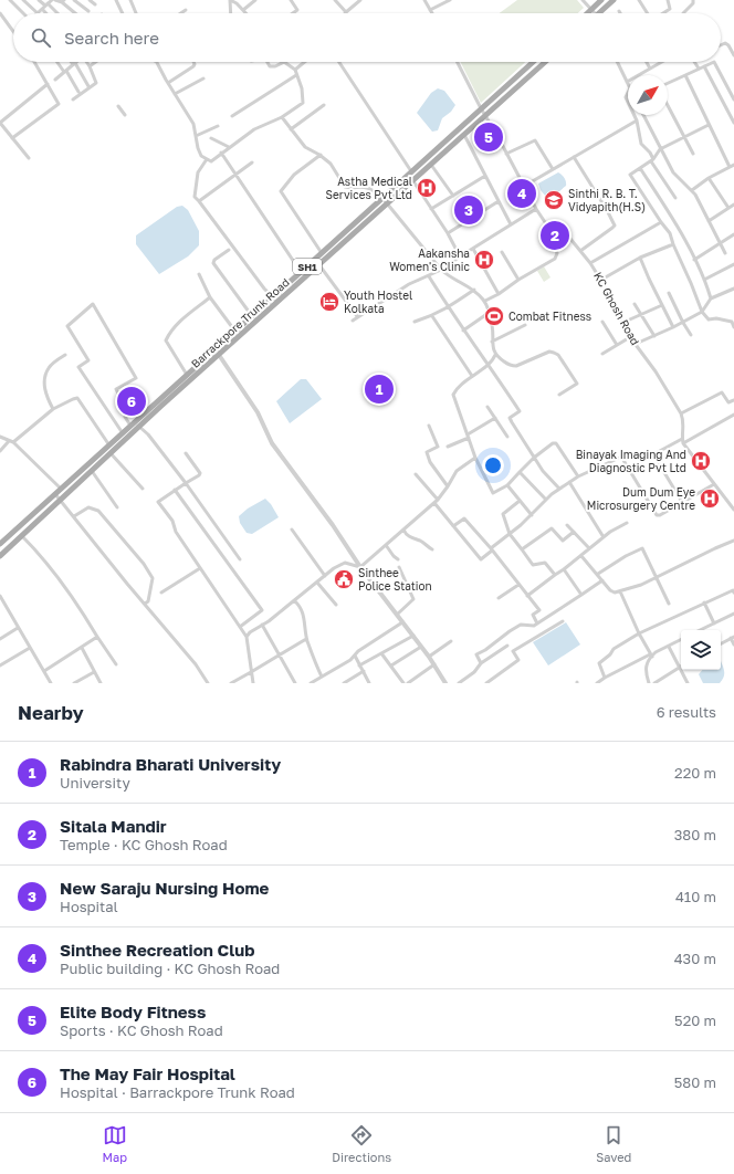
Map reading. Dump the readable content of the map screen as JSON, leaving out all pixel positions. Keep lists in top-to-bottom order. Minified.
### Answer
{"streets":{"main road":["SH1","Barrackpore Trunk Road"],"street":["KC Ghosh Road"]},"places":{"hospital":["Astha Medical Services Pvt Ltd","Aakansha Women's Clinic","Binayak Imaging And Diagnostic Pvt Ltd","Dum Dum Eye Microsurgery Centre"],"school or university":["Sinthi R. B. T. Vidyapith(H.S)"],"hotel":["Youth Hostel Kolkata"],"sports":["Combat Fitness"],"public building":["Sinthee Police Station"]},"north":"top right","page":{"search":"Search here","pins":["5","4","3","2","1","6"],"heading":["Nearby","6 results"],"list":[{"mark":"1","name":"Rabindra Bharati University","note":"University","value":"220 m"},{"mark":"2","name":"Sitala Mandir","note":"Temple · KC Ghosh Road","value":"380 m"},{"mark":"3","name":"New Saraju Nursing Home","note":"Hospital","value":"410 m"},{"mark":"4","name":"Sinthee Recreation Club","note":"Public building · KC Ghosh Road","value":"430 m"},{"mark":"5","name":"Elite Body Fitness","note":"Sports · KC Ghosh Road","value":"520 m"},{"mark":"6","name":"The May Fair Hospital","note":"Hospital · Barrackpore Trunk Road","value":"580 m"}],"nav":["Map","Directions","Saved"]}}
